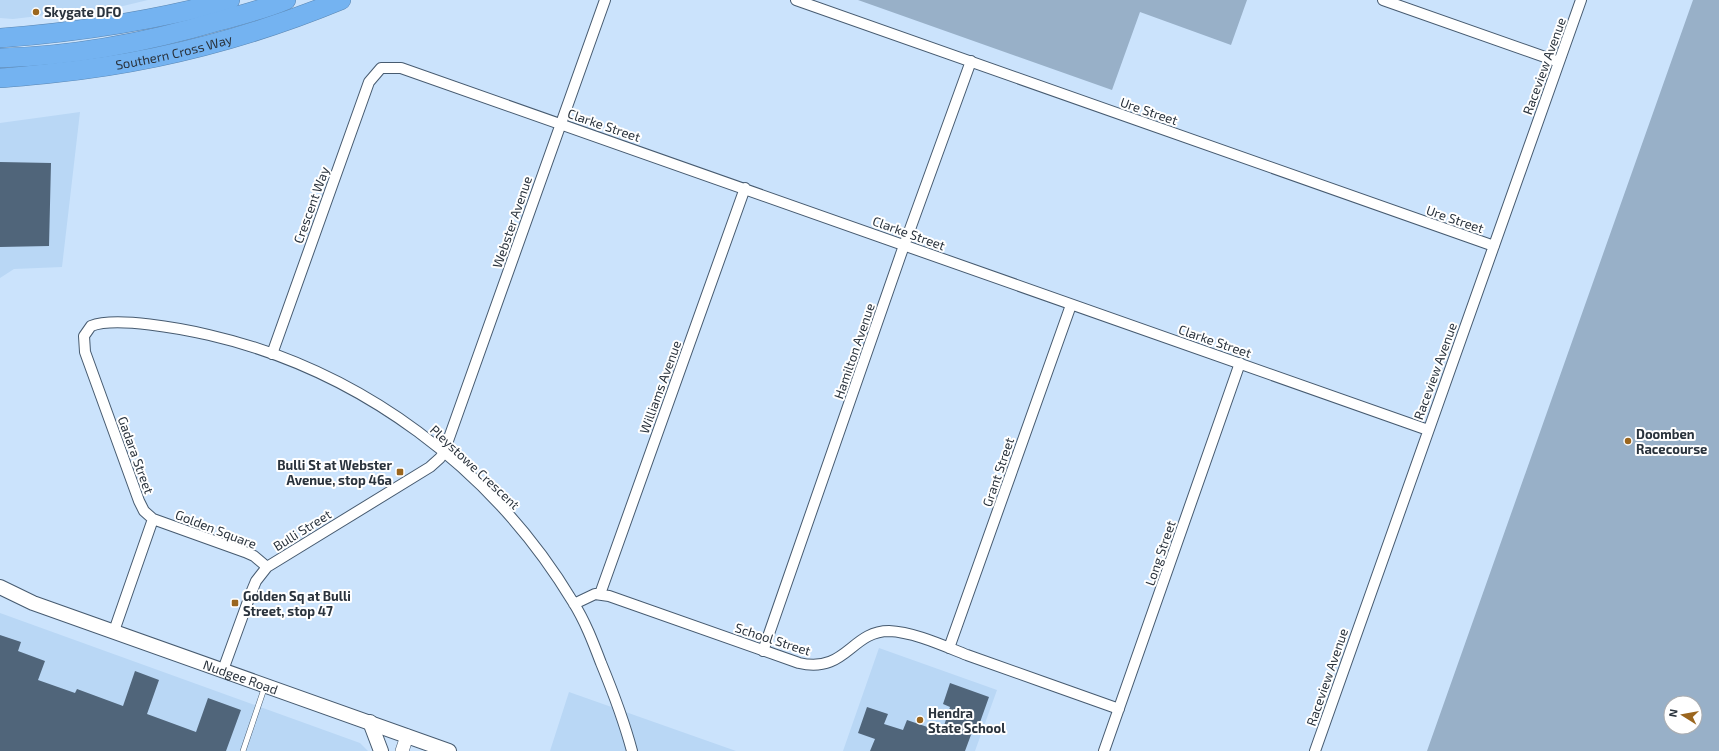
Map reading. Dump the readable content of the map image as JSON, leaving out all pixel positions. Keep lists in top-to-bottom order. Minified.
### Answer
{"streets":{"highway":["Southern Cross Way"],"main road":["Nudgee Road"],"street":["Raceview Avenue","Ure Street","Clarke Street","Crescent Way","Webster Avenue","Hamilton Avenue","Williams Avenue","Gadara Street","Pleystowe Crescent","Grant Street","Golden Square","Bulli Street","Long Street","School Street"]},"crossings":[["Raceview Avenue","Ure Street"],["Raceview Avenue","Clarke Street"],["Ure Street","Hamilton Avenue"],["Clarke Street","Crescent Way"],["Clarke Street","Webster Avenue"],["Clarke Street","Hamilton Avenue"],["Clarke Street","Williams Avenue"],["Clarke Street","Grant Street"],["Clarke Street","Long Street"],["Crescent Way","Pleystowe Crescent"],["Webster Avenue","Pleystowe Crescent"],["Webster Avenue","Bulli Street"],["Hamilton Avenue","School Street"],["Williams Avenue","School Street"],["Gadara Street","Pleystowe Crescent"],["Gadara Street","Golden Square"],["Pleystowe Crescent","Bulli Street"],["Grant Street","School Street"],["Golden Square","Bulli Street"],["Bulli Street","Nudgee Road"],["Long Street","School Street"]],"places":{"other":["Skygate DFO","Doomben Racecourse","Hendra State School"],"transit":["Bulli St at Webster Avenue, stop 46a","Golden Sq at Bulli Street, stop 47"]},"north":"left"}
